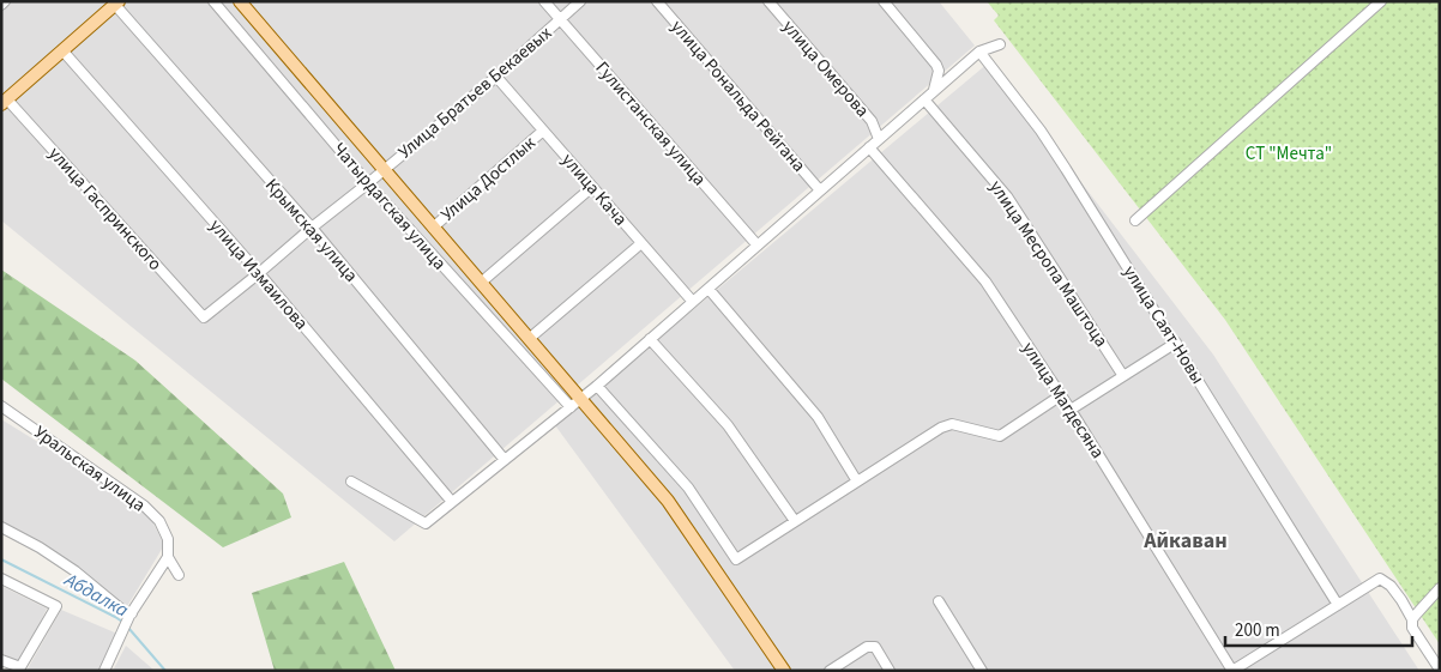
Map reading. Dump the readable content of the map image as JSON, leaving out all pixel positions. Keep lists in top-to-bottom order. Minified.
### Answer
{"streets":{"street":["улица Омерова","Улица Братьев Бекаевых","улица Рональда Рейгана","Гулистанская улица","Улица Достлык","улица Кача","Чатырдагская улица","улица Гаспринского","Крымская улица","улица Месропа Маштоца","улица Измаилова","улица Саят-Новы","улица Магдесяна","Уральская улица"]},"crossings":[["Улица Братьев Бекаевых","Гулистанская улица"],["Улица Братьев Бекаевых","улица Кача"],["Улица Братьев Бекаевых","Чатырдагская улица"],["Улица Братьев Бекаевых","улица Гаспринского"],["Улица Братьев Бекаевых","Крымская улица"],["Улица Братьев Бекаевых","улица Измаилова"],["Улица Достлык","улица Кача"]],"districts":["Айкаван"],"water":["Абдалка"],"parks":["СТ \"Мечта\""],"scale_bar":"200 m"}
